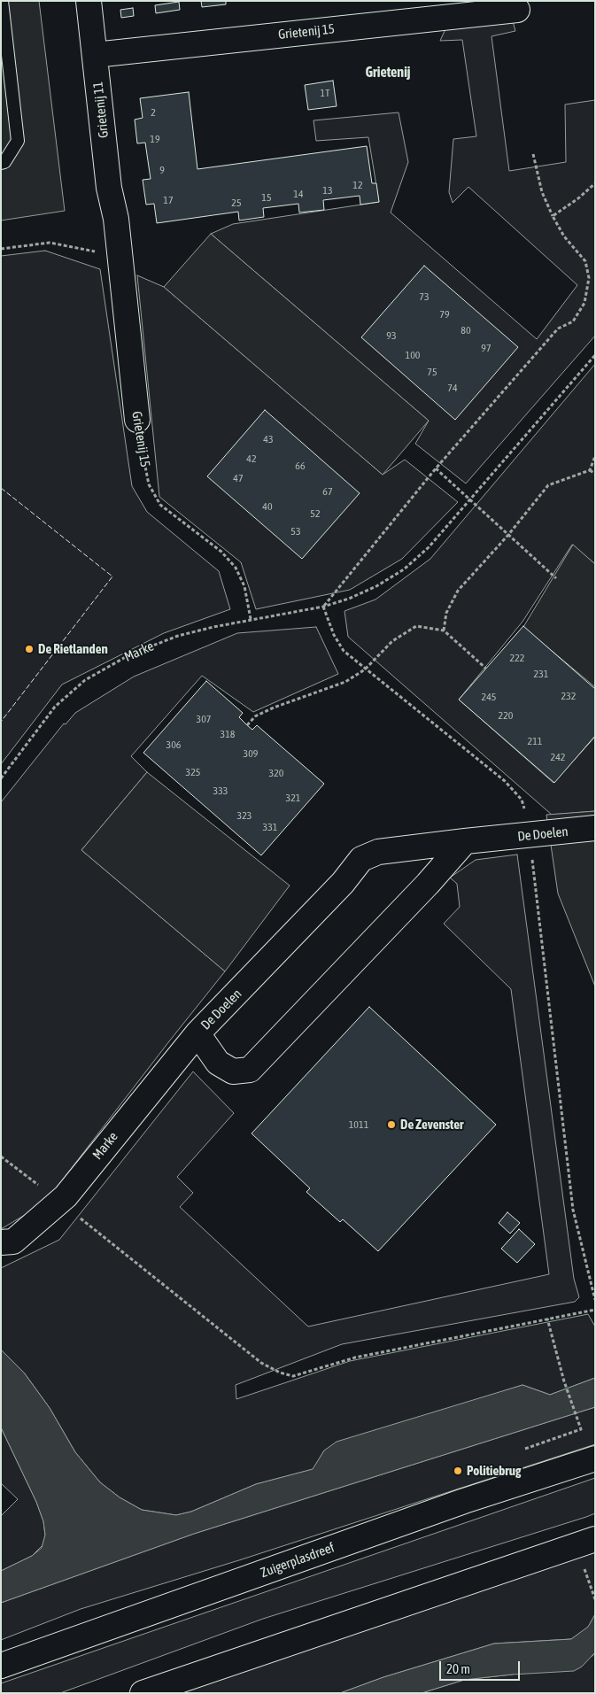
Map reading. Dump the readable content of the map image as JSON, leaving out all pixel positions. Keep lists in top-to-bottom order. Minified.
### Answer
{"streets":{"street":["Grietenij 15","Grietenij 11","Marke","De Doelen","Zuigerplasdreef"]},"crossings":[["Grietenij 15","Grietenij 11"],["Grietenij 15","Marke"],["Marke","De Doelen"]],"districts":["Grietenij"],"places":["De Rietlanden","De Zevenster","Politiebrug"],"house_numbers":["1T","2","19","9","12","13","14","15","17","25","73","79","80","93","97","100","75","74","43","42","66","47","67","40","52","53","222","231","232","245","220","307","318","211","306","309","242","325","320","333","321","323","331","1011"],"scale_bar":"20 m"}
